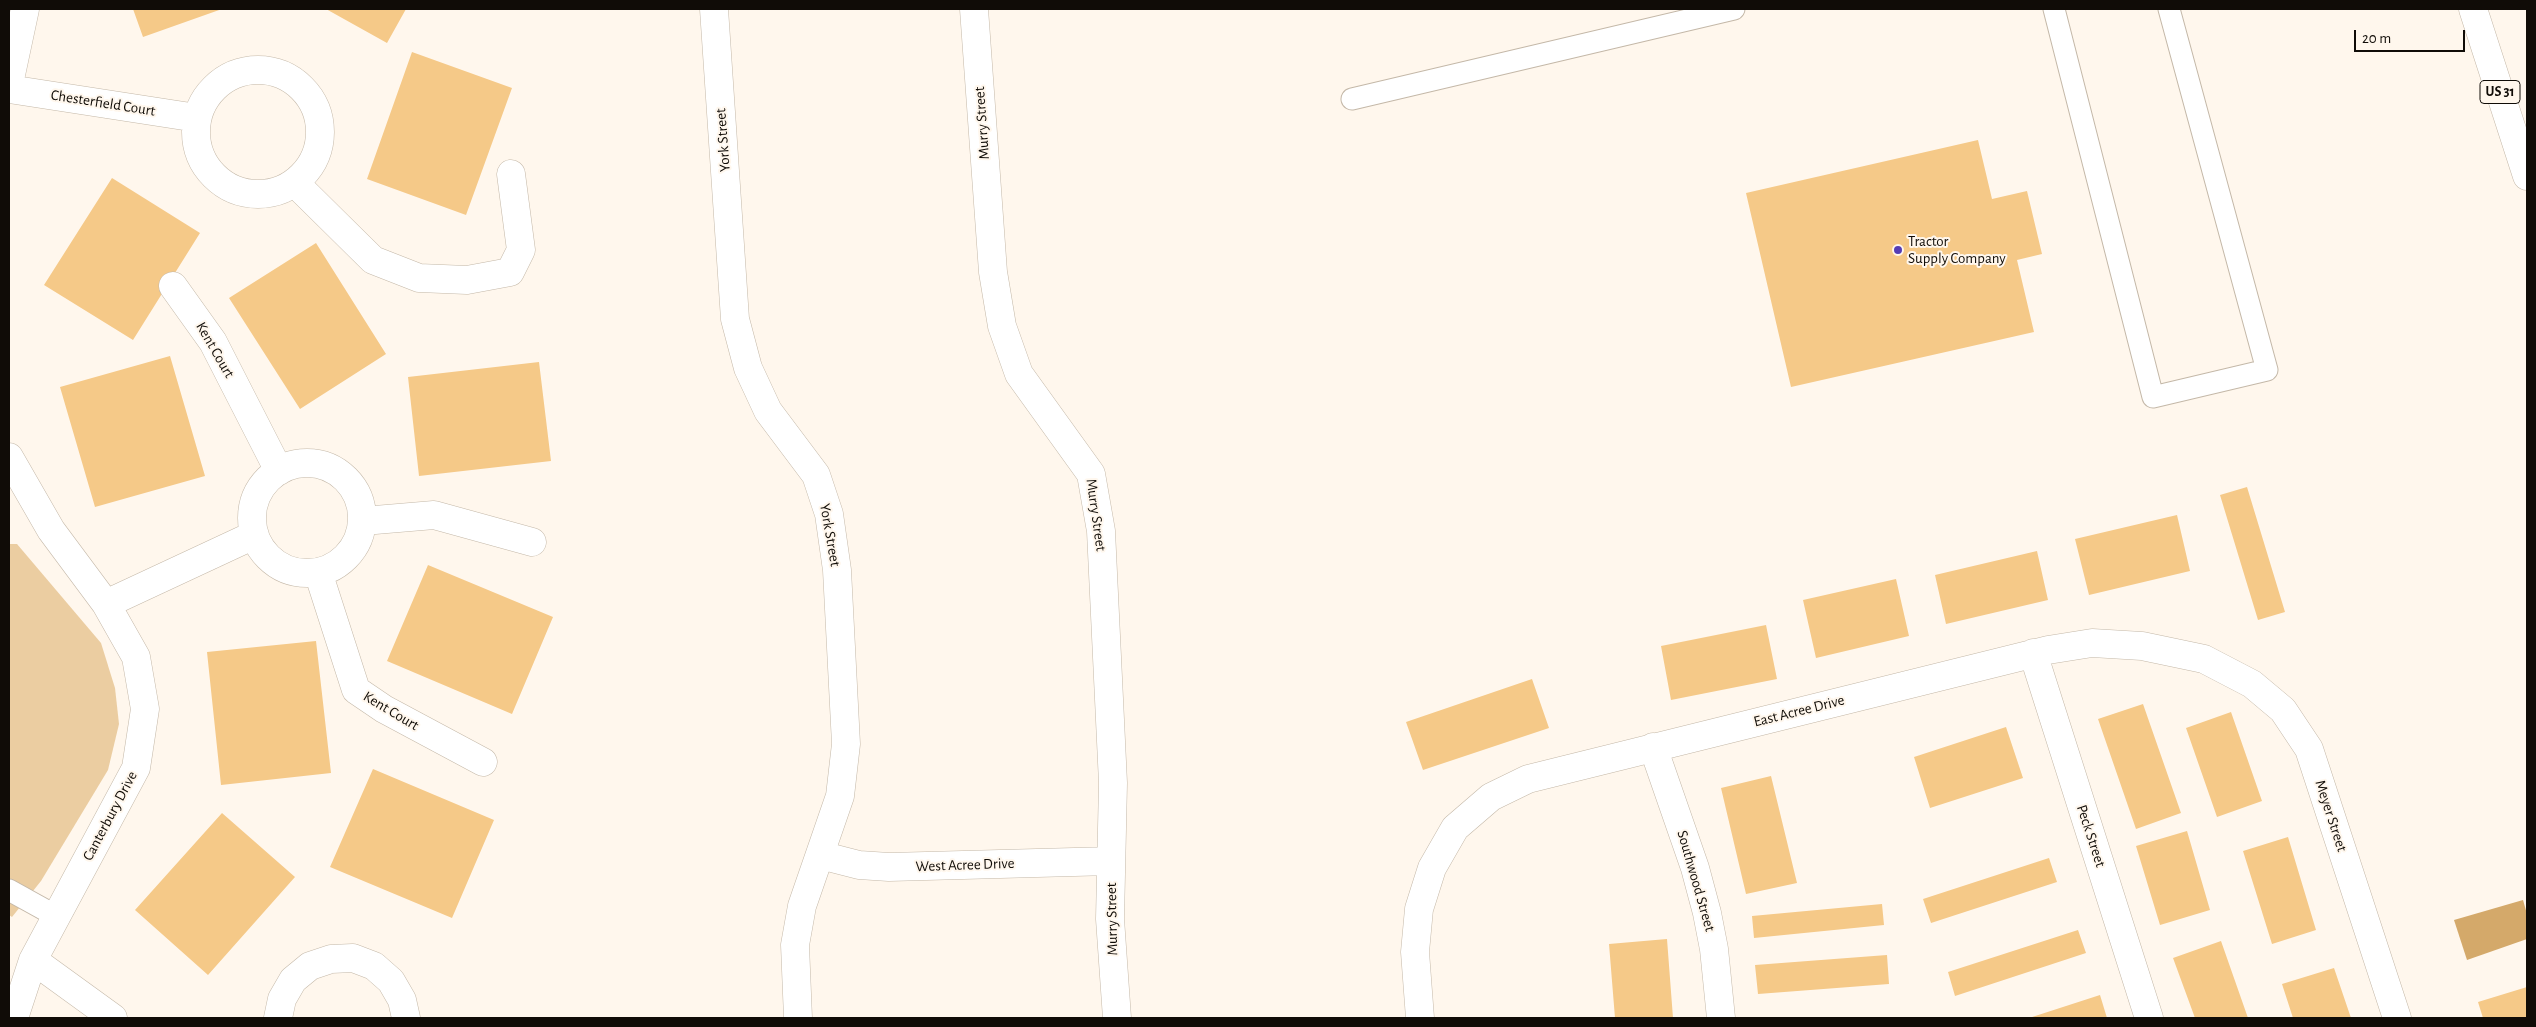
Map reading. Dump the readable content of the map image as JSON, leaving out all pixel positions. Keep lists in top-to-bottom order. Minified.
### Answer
{"streets":{"street":["US 31","Chesterfield Court","Murry Street","York Street","Kent Court","East Acree Drive","Canterbury Drive","Meyer Street","Peck Street","West Acree Drive","Southwood Street"]},"crossings":[["Murry Street","West Acree Drive"],["York Street","West Acree Drive"],["East Acree Drive","Meyer Street"],["East Acree Drive","Peck Street"],["East Acree Drive","Southwood Street"]],"places":["Tractor Supply Company"],"scale_bar":"20 m"}
